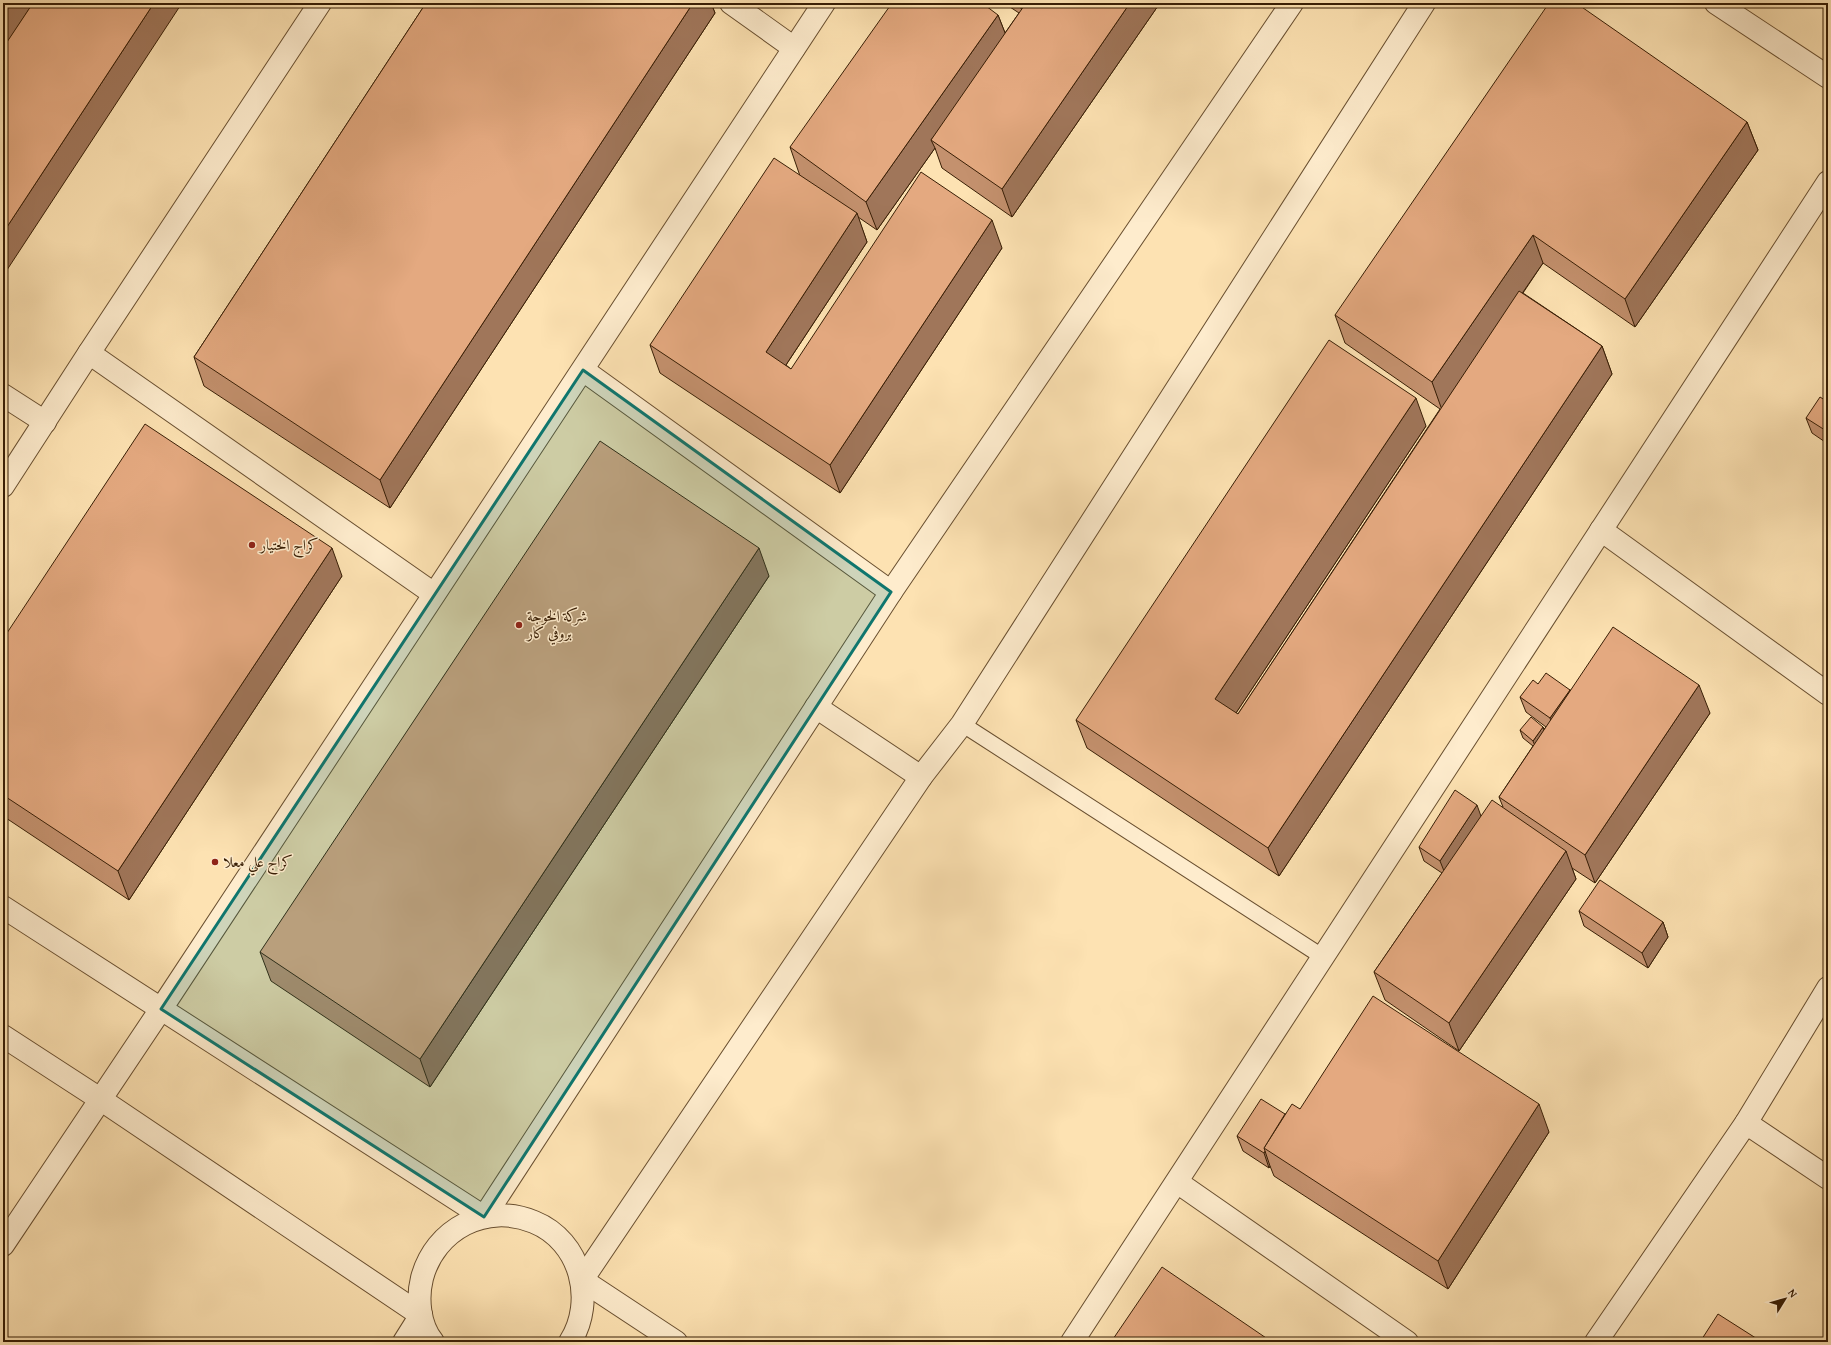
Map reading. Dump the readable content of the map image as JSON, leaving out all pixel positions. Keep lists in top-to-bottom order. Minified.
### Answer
{"places":["كراج الختيار","شركة الخوجة بروفي كار","كراج علي معلا"],"north":"top right"}
